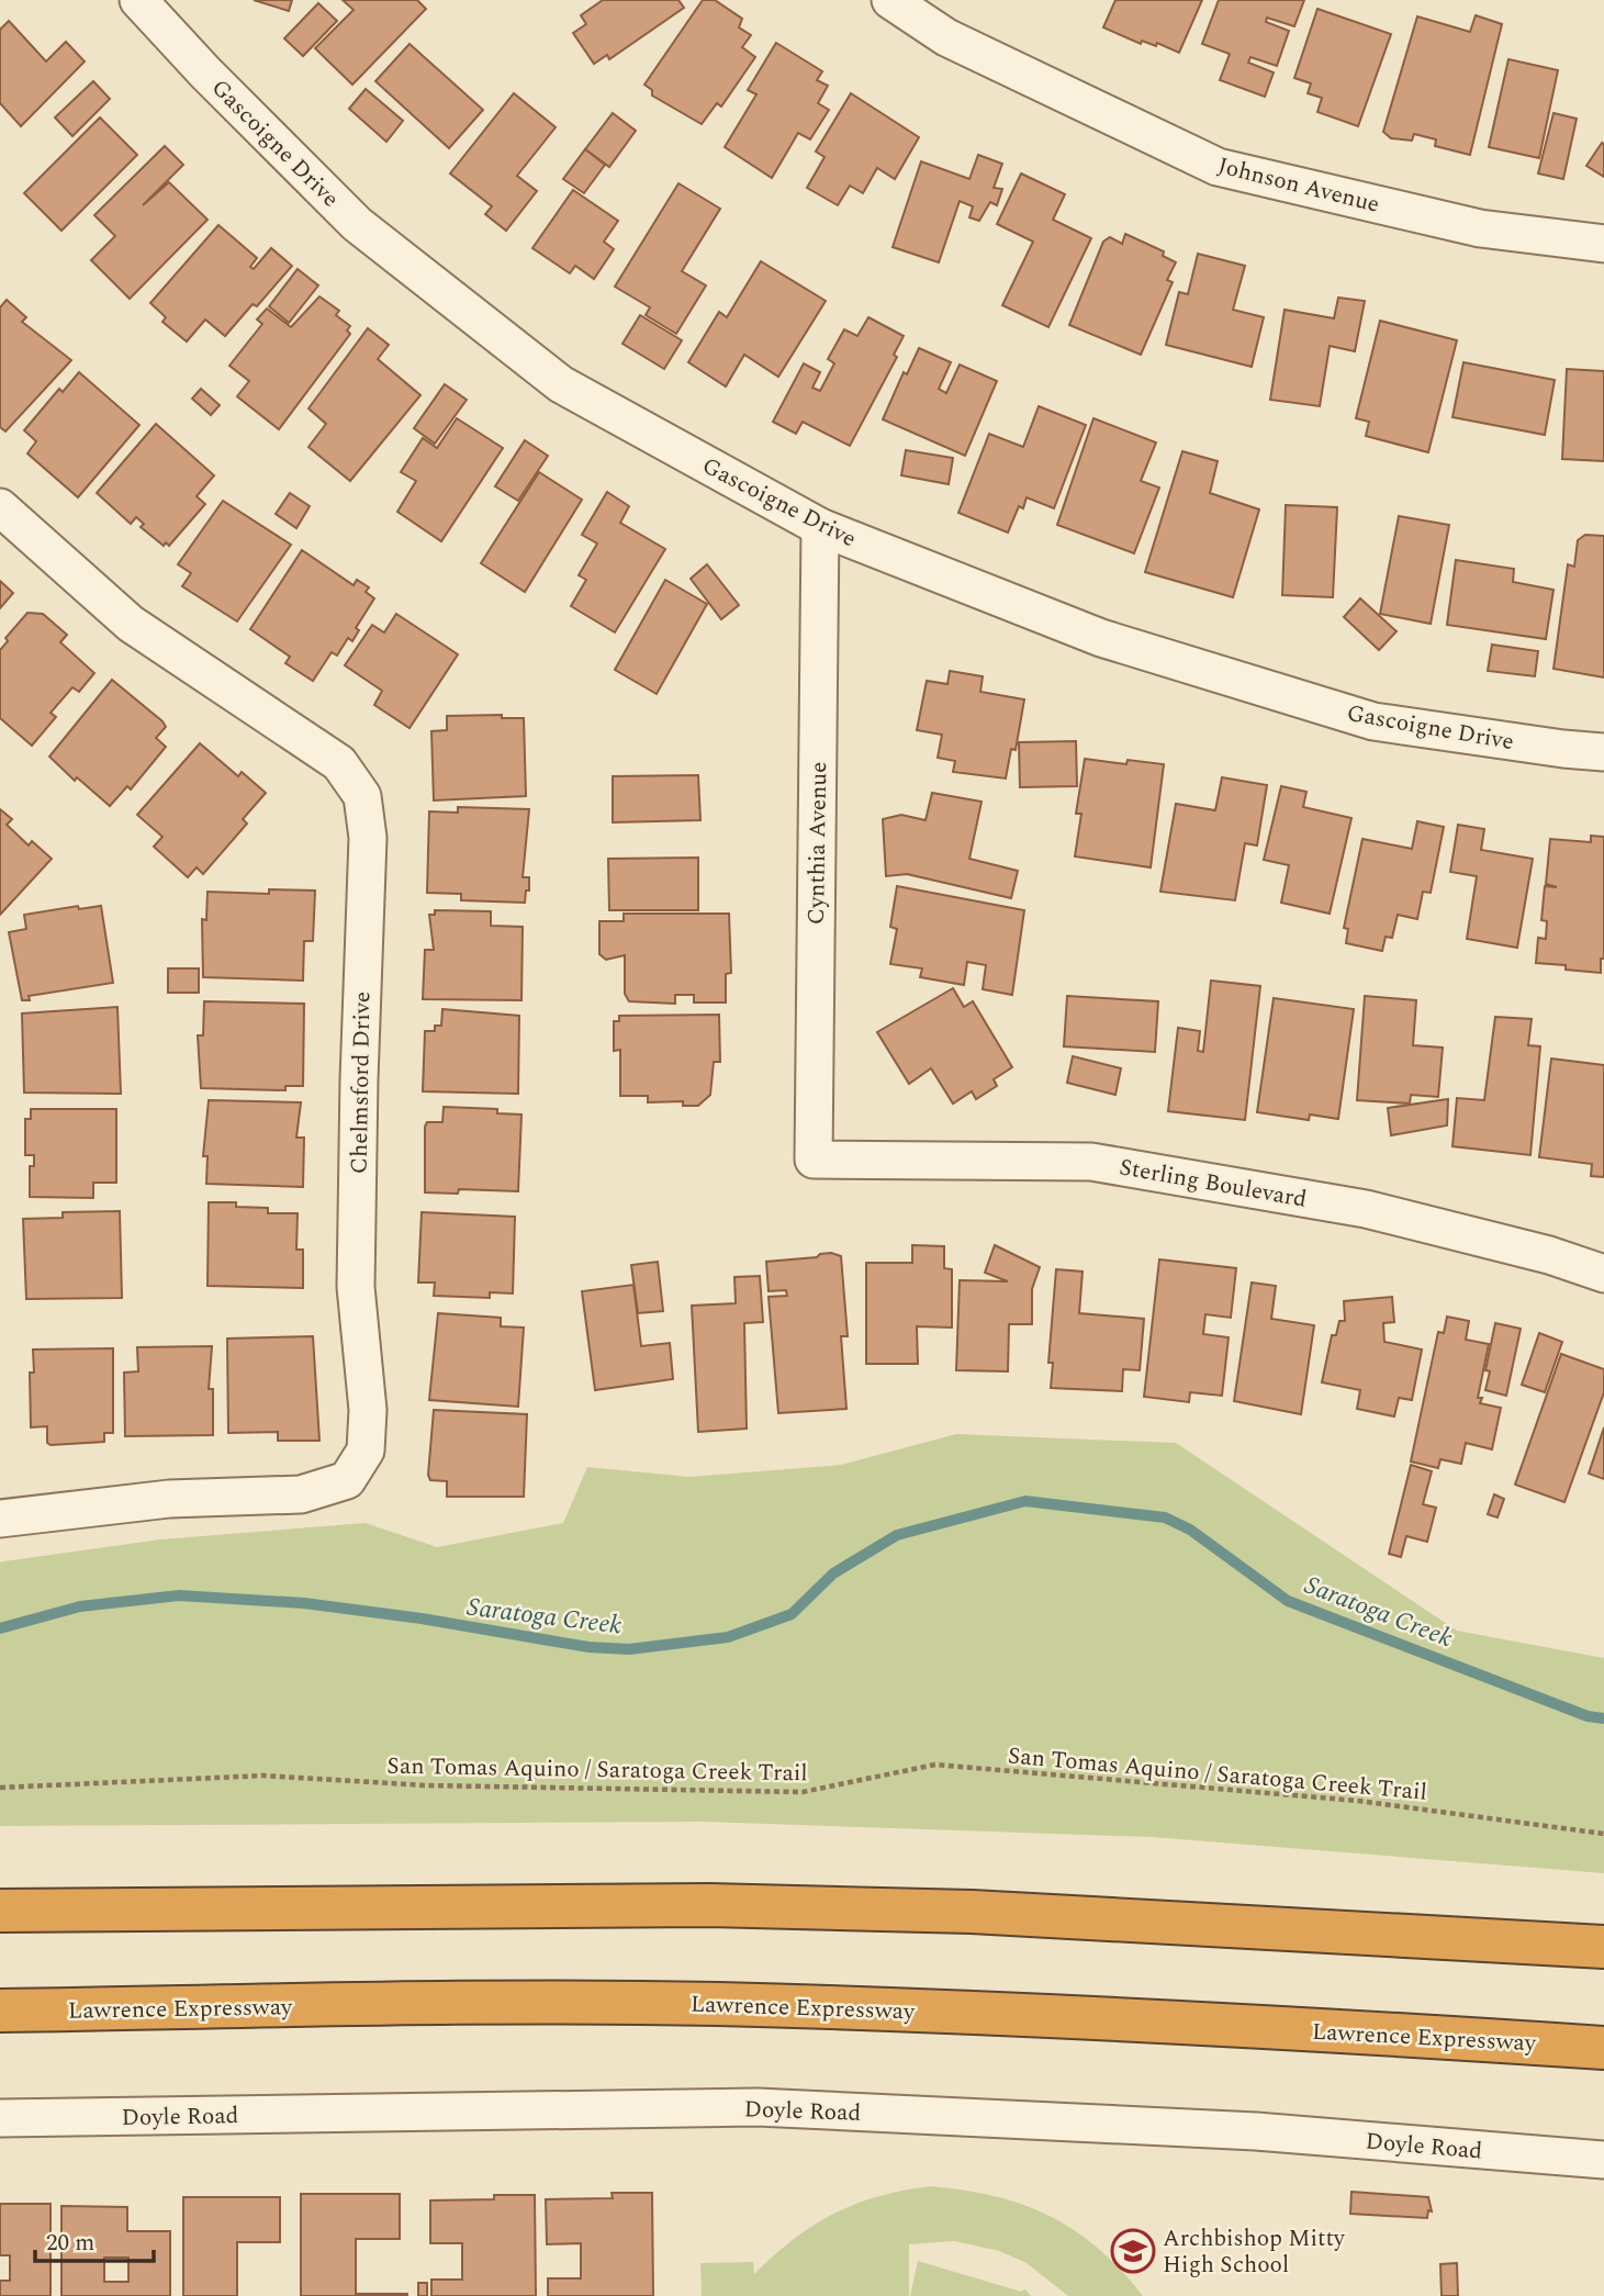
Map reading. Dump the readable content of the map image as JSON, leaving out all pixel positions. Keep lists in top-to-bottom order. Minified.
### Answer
{"streets":{"highway":["Lawrence Expressway"],"street":["Gascoigne Drive","Johnson Avenue","Cynthia Avenue","Chelmsford Drive","Sterling Boulevard","Doyle Road"],"path":["San Tomas Aquino / Saratoga Creek Trail"]},"crossings":[["Gascoigne Drive","Cynthia Avenue"],["Cynthia Avenue","Sterling Boulevard"]],"water":["Saratoga Creek"],"places":{"school or university":["Archbishop Mitty High School"]},"scale_bar":"20 m"}
